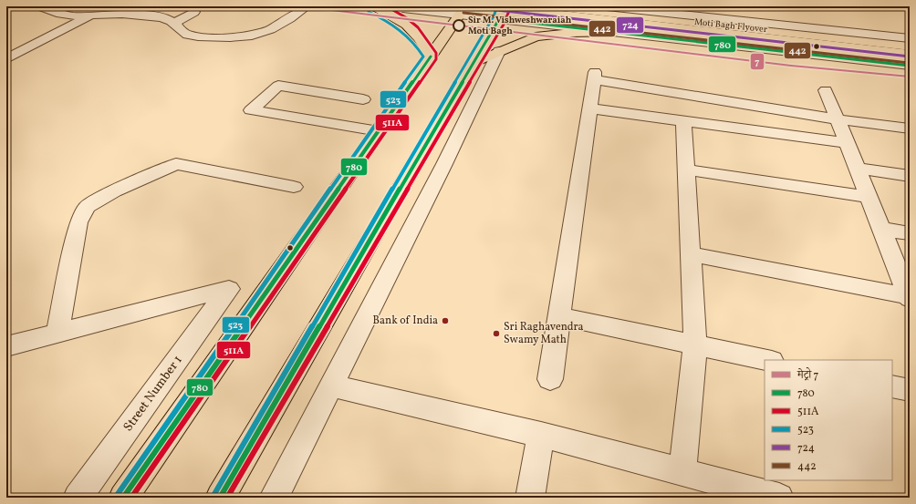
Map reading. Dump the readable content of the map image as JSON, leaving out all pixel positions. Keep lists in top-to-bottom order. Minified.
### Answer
{"streets":{"main road":["Moti Bagh Flyover"],"street":["Street Number 1"]},"places":["Sir M. Vishweshwaraiah Moti Bagh","Bank of India","Sri Raghavendra Swamy Math"],"lines":["metro line 7","transit line 511A","transit line 523","transit line 724","transit line 442","transit line 780"],"legend":["मेट्रो 7","780","511A","523","724","442"]}
